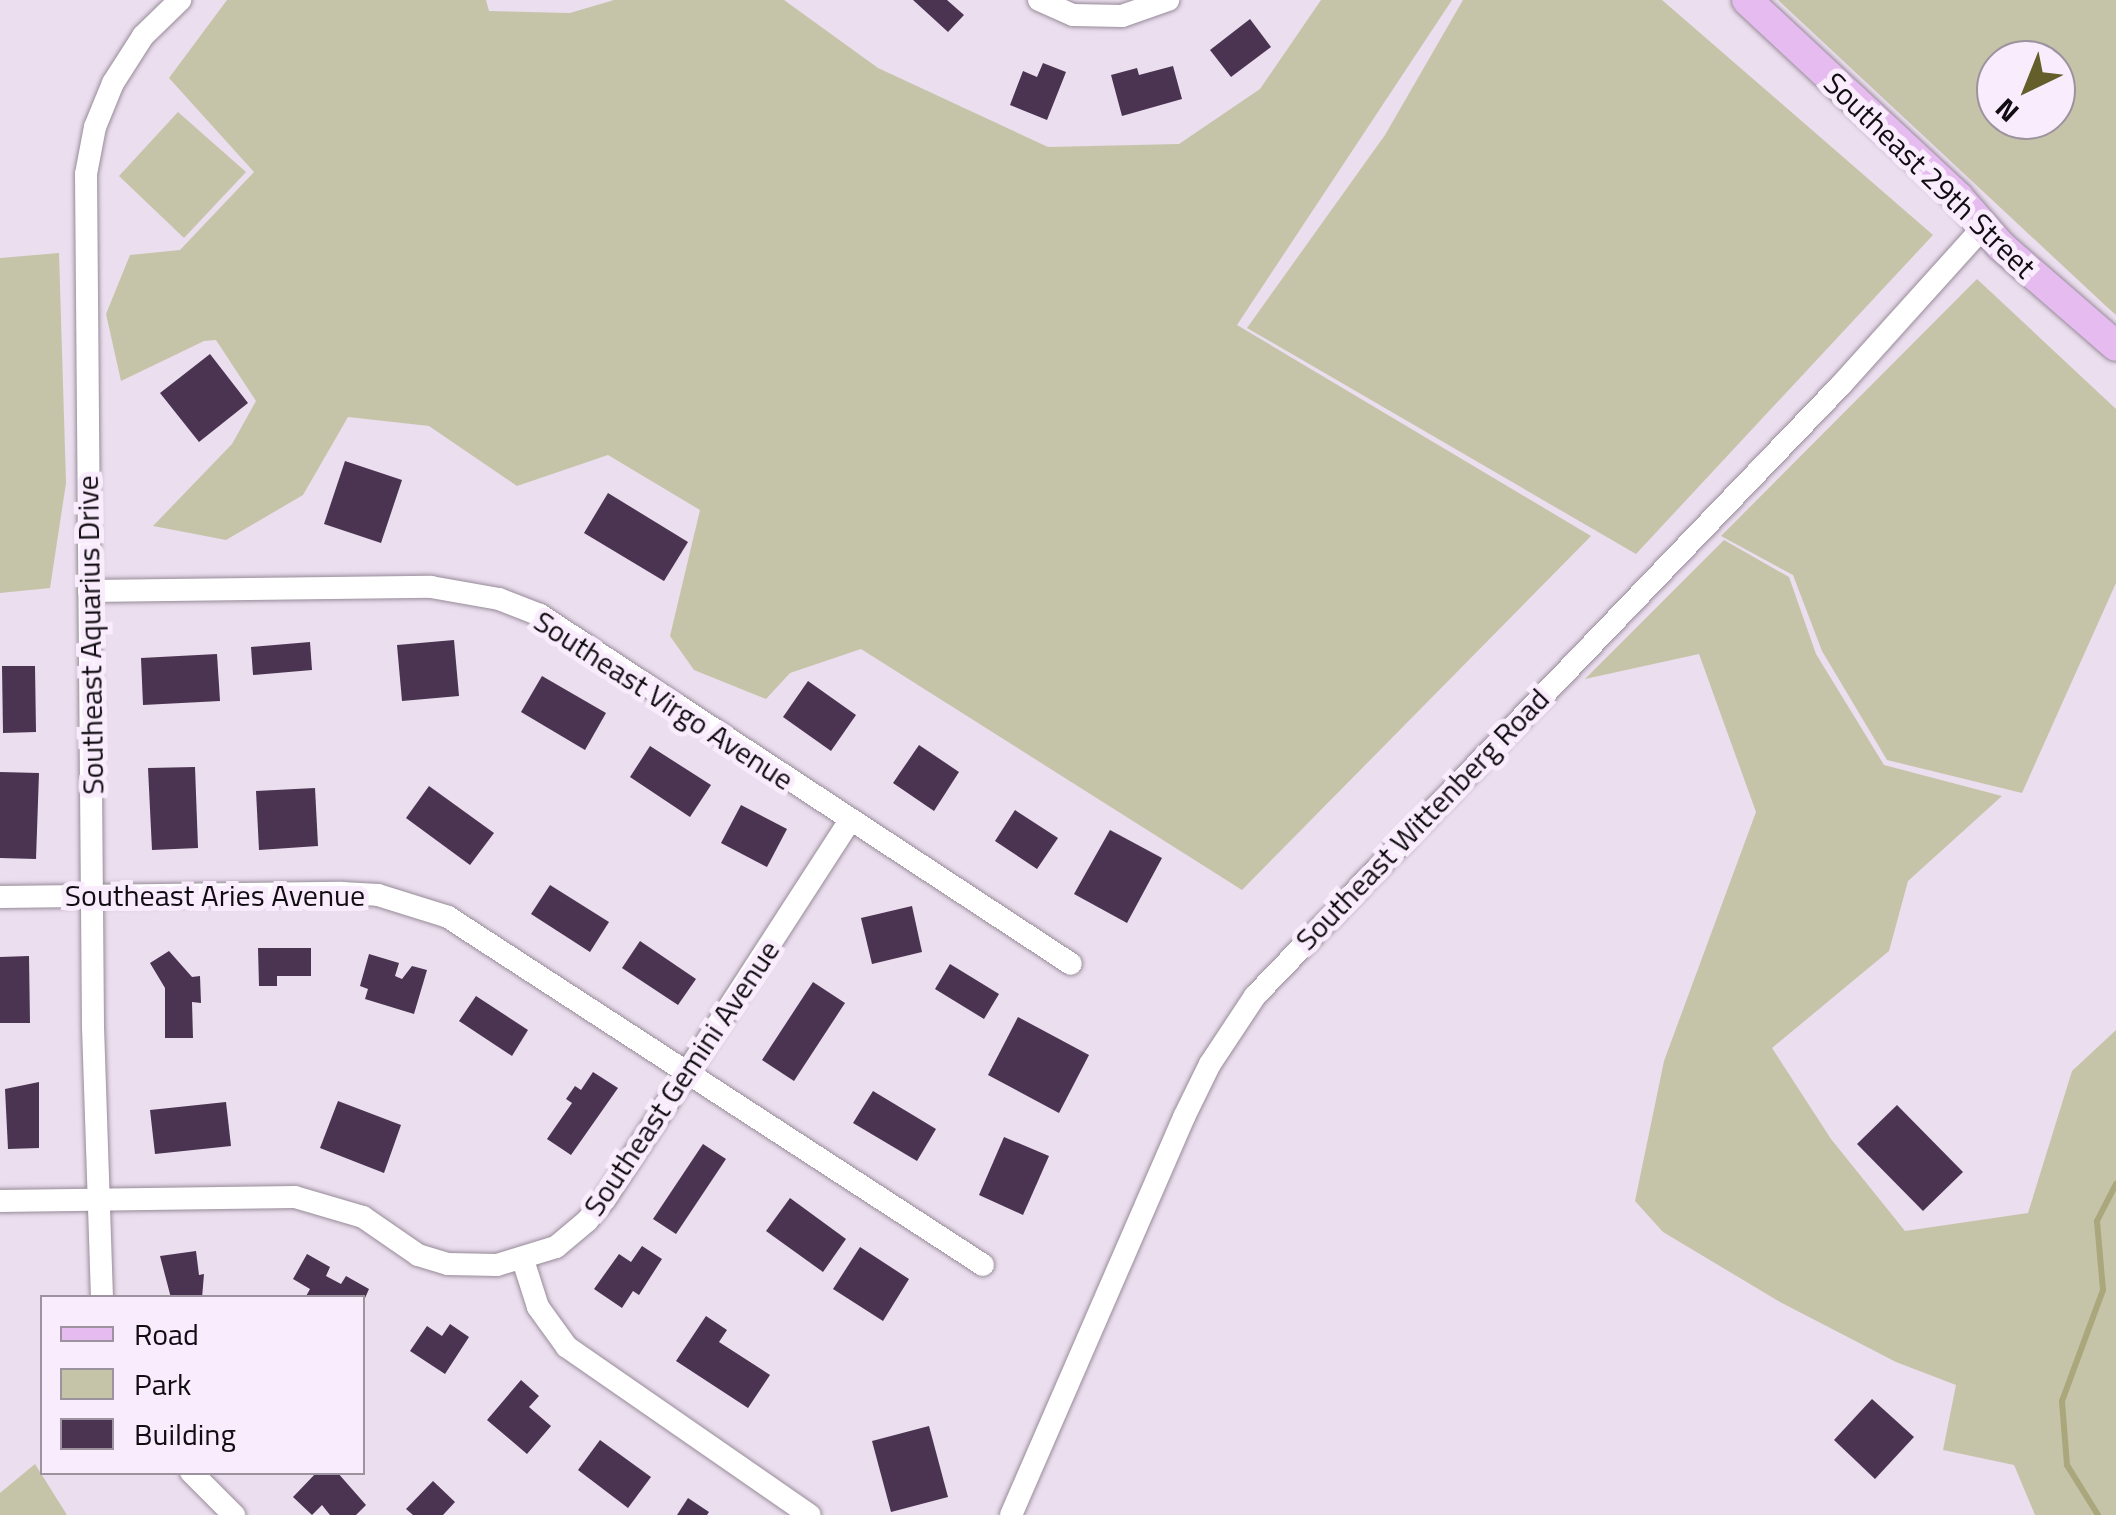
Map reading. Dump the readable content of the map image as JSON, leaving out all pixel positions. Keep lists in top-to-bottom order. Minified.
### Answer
{"streets":{"main road":["Southeast 29th Street"],"street":["Southeast Aquarius Drive","Southeast Virgo Avenue","Southeast Wittenberg Road","Southeast Aries Avenue","Southeast Gemini Avenue"]},"crossings":[["Southeast 29th Street","Southeast Wittenberg Road"],["Southeast Aquarius Drive","Southeast Virgo Avenue"],["Southeast Aquarius Drive","Southeast Aries Avenue"],["Southeast Aquarius Drive","Southeast Gemini Avenue"],["Southeast Virgo Avenue","Southeast Gemini Avenue"],["Southeast Aries Avenue","Southeast Gemini Avenue"]],"legend":["Road","Park","Building"],"north":"bottom left"}
